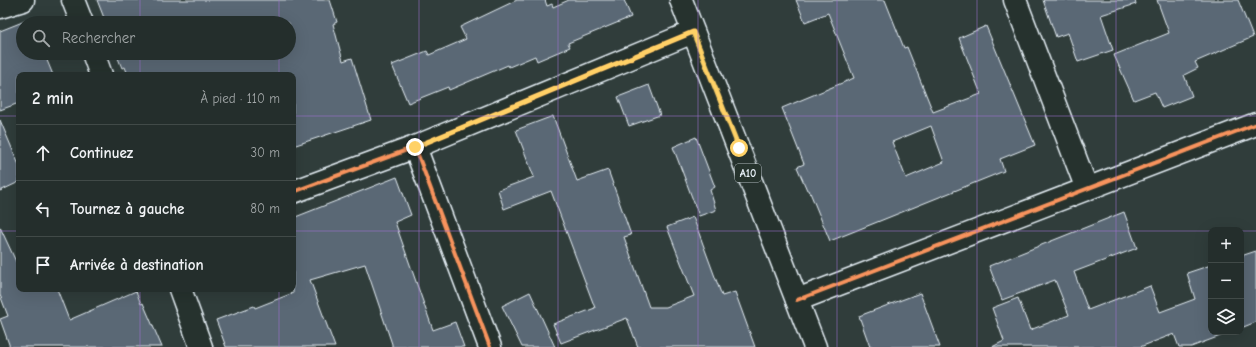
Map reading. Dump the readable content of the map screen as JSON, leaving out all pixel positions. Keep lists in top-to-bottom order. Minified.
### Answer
{"streets":{"street":["A10"]},"page":{"search":"Rechercher","heading":["2 min","À pied · 110 m"],"list":[["Continuez","30 m"],["Tournez à gauche","80 m"],"Arrivée à destination"],"map_buttons":["+","−"]}}
